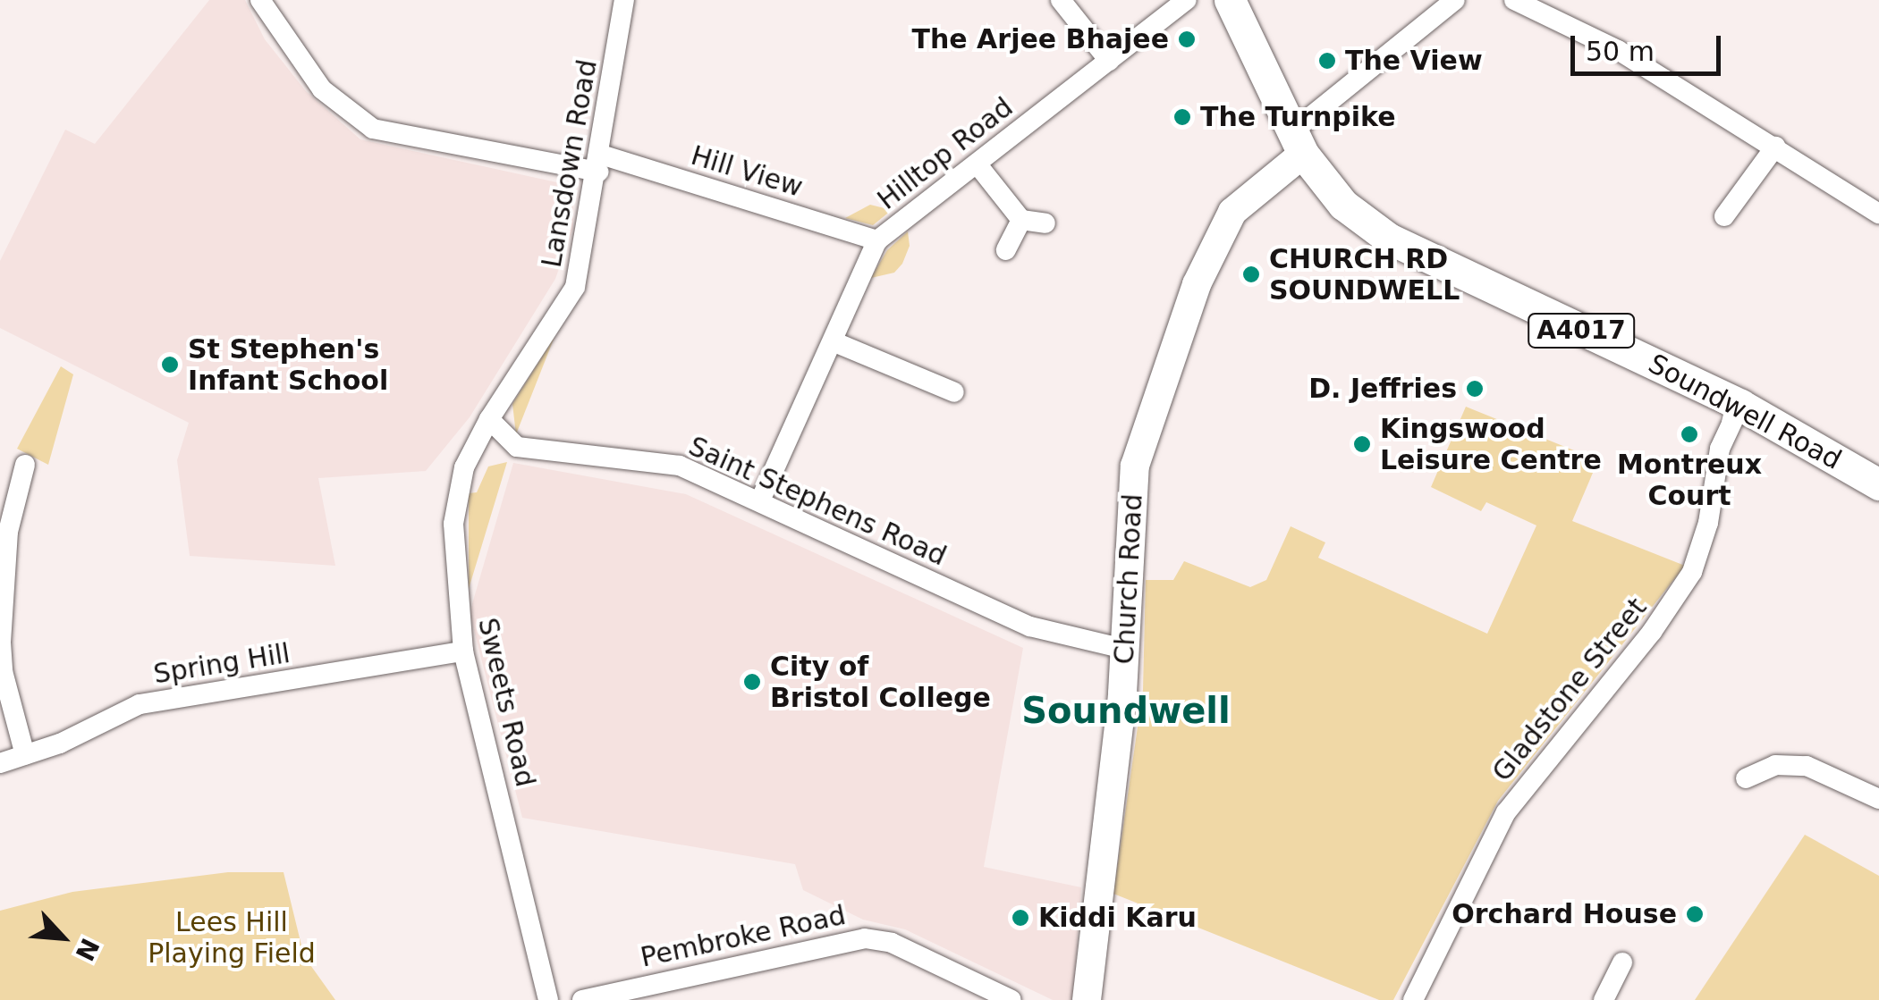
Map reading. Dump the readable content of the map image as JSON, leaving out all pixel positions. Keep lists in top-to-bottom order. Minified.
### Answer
{"streets":{"main road":["A4017","Soundwell Road"],"street":["Hilltop Road","Lansdown Road","Hill View","Saint Stephens Road","Church Road","Spring Hill","Gladstone Street","Sweets Road","Pembroke Road"]},"crossings":[["Hilltop Road","Hill View"],["Hilltop Road","Saint Stephens Road"],["Lansdown Road","Hill View"],["Lansdown Road","Saint Stephens Road"],["Lansdown Road","Sweets Road"],["Soundwell Road","Church Road"],["Soundwell Road","Gladstone Street"],["Saint Stephens Road","Church Road"],["Saint Stephens Road","Sweets Road"],["Spring Hill","Sweets Road"]],"districts":["Soundwell"],"parks":["Lees Hill Playing Field"],"places":["The Arjee Bhajee","The View","The Turnpike","CHURCH RD SOUNDWELL","St Stephen's Infant School","D. Jeffries","Montreux Court","Kingswood Leisure Centre","City of Bristol College","Orchard House","Kiddi Karu"],"scale_bar":"50 m","north":"bottom right"}
